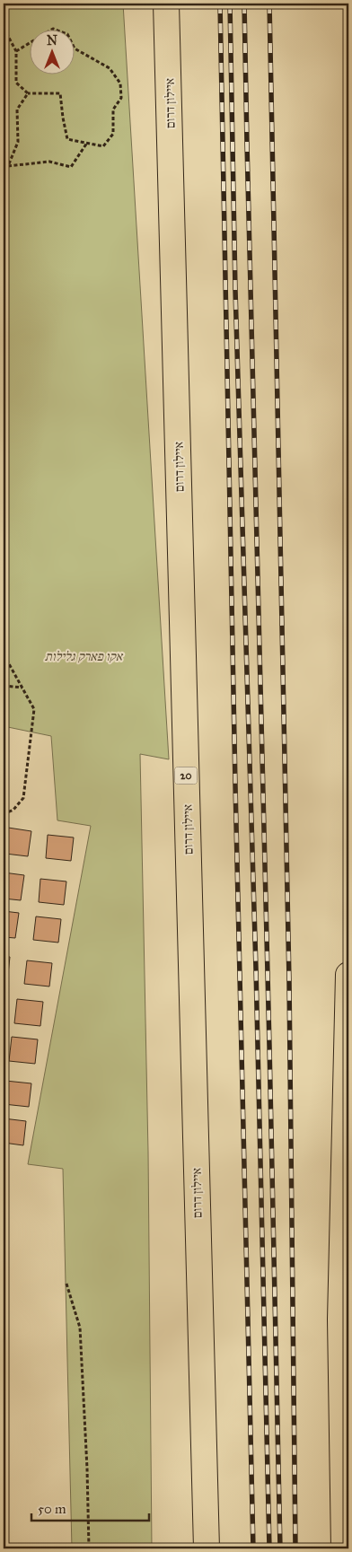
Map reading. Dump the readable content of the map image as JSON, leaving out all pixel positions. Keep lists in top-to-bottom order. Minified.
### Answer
{"streets":{"highway":["איילון דרום","20"]},"parks":["אקו פארק גלילות"],"scale_bar":"50 m","north":"top"}
